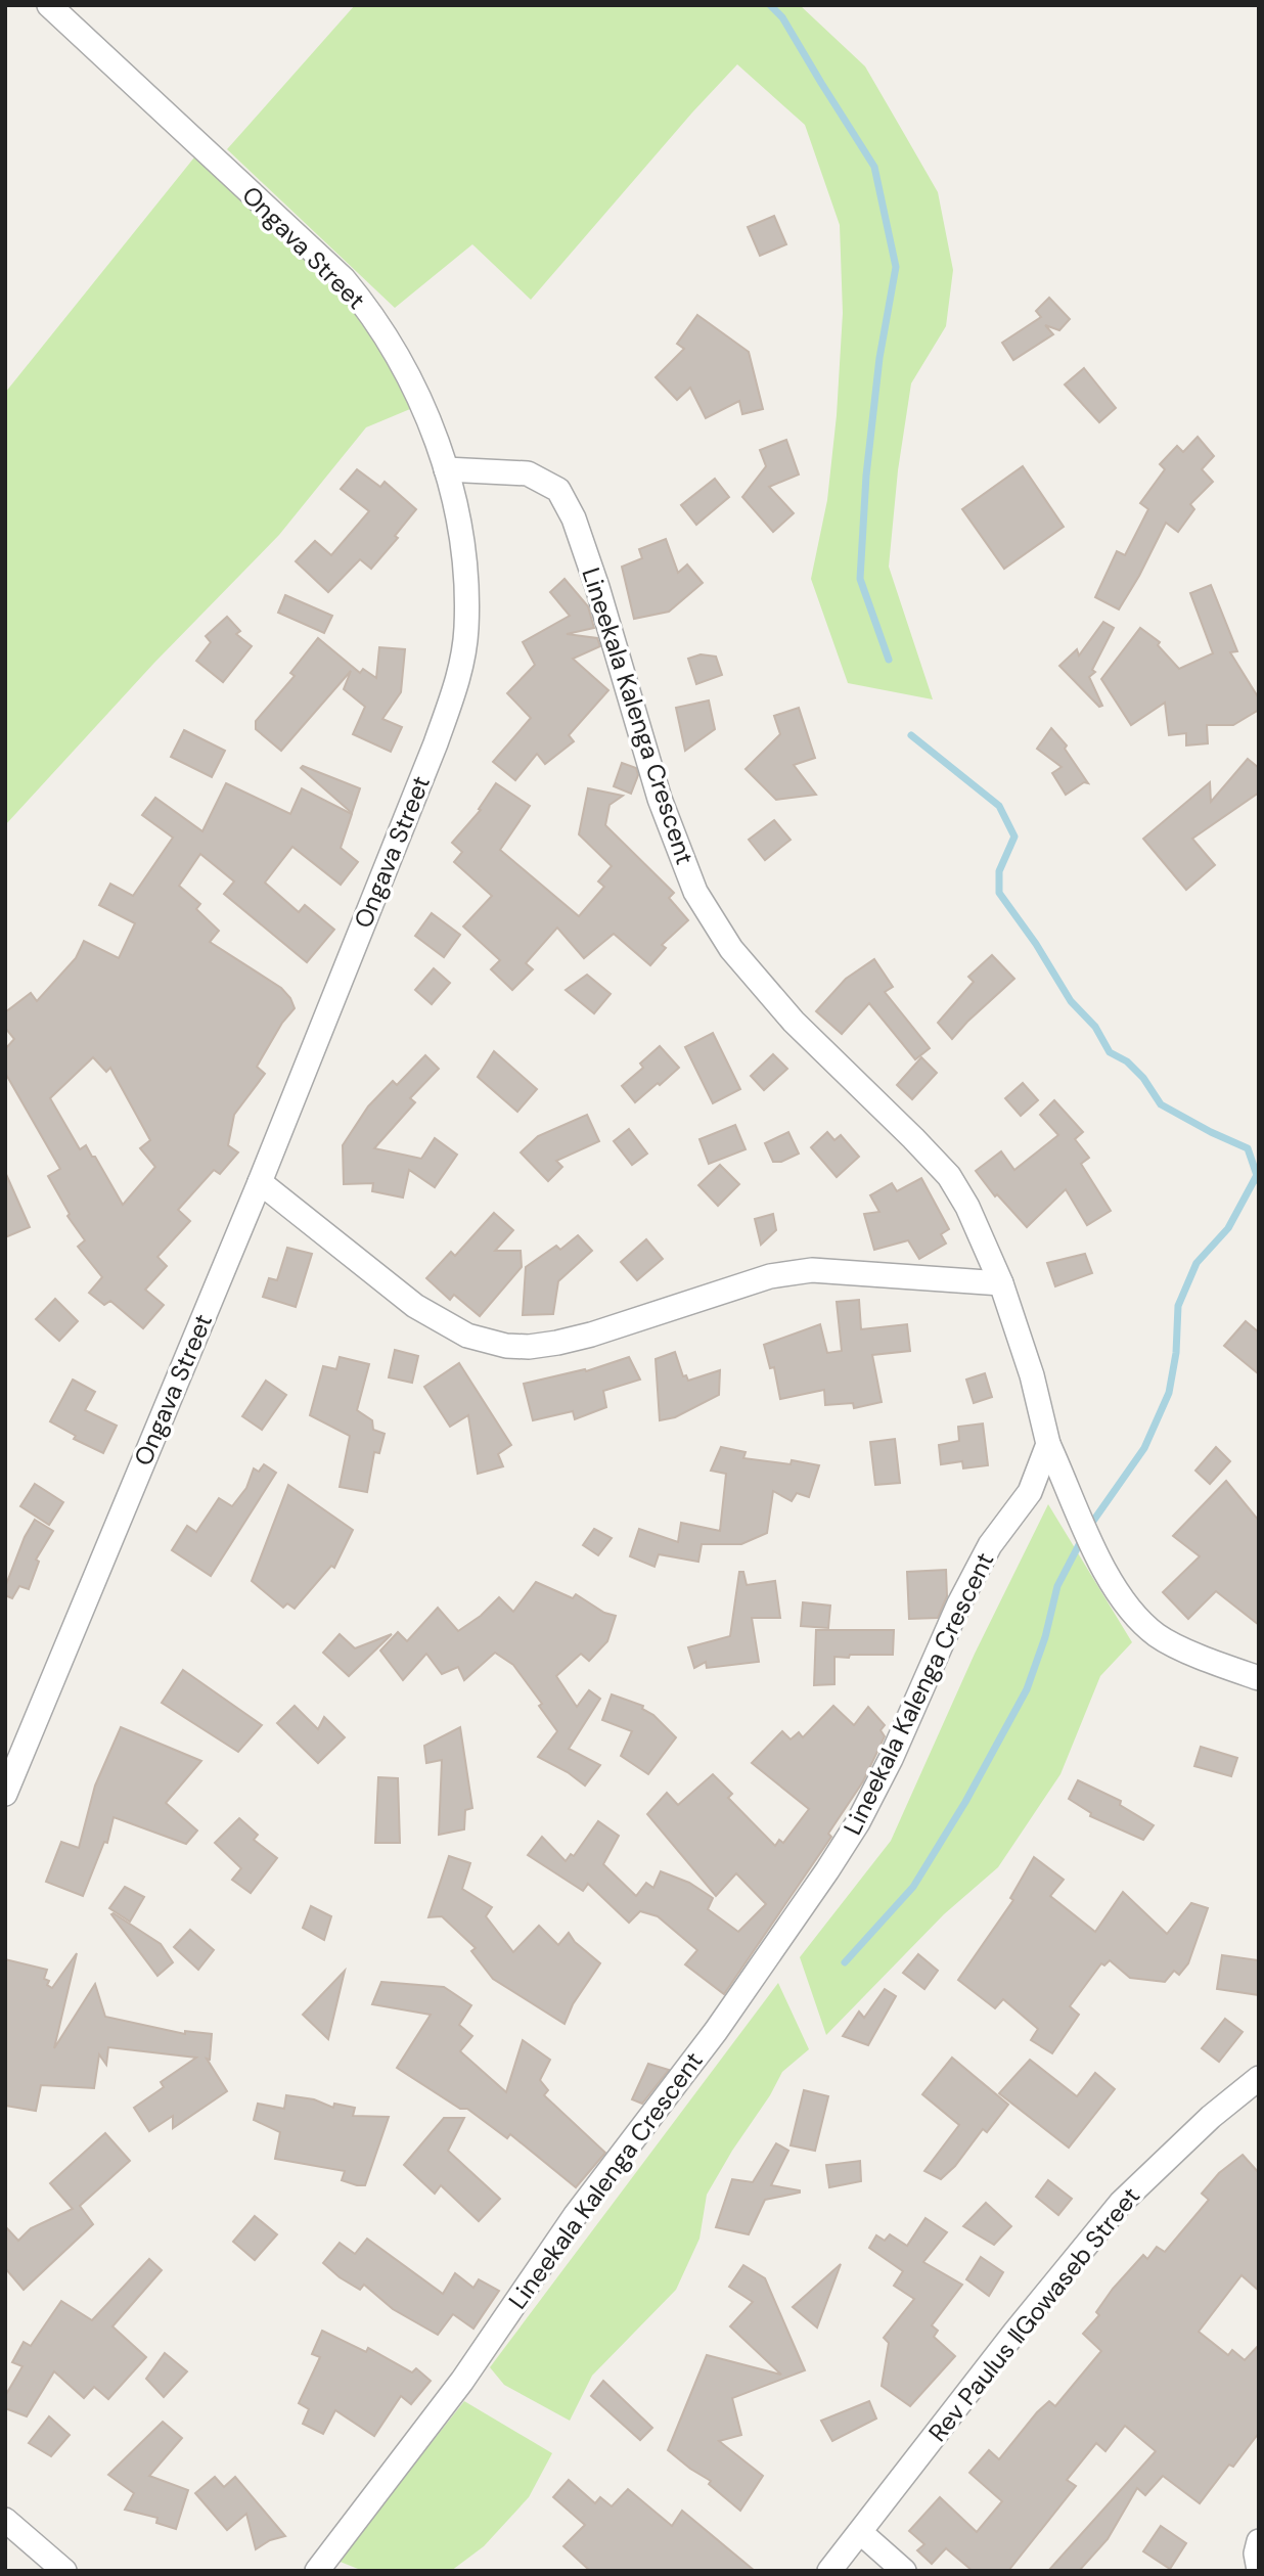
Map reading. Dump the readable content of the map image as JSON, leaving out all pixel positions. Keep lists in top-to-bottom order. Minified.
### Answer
{"streets":{"street":["Ongava Street","Lineekala Kalenga Crescent","Rev Paulus ǁGowaseb Street"]},"crossings":[["Ongava Street","Lineekala Kalenga Crescent"]]}
